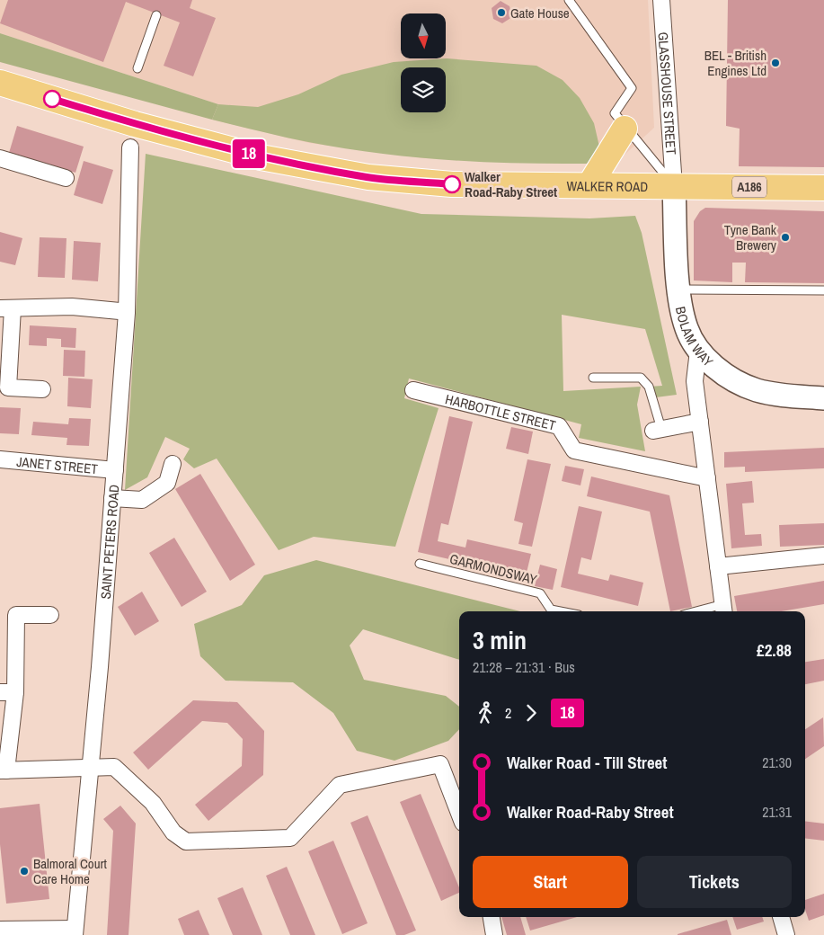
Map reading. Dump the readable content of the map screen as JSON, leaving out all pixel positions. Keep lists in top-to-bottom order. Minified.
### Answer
{"streets":{"main road":["WALKER ROAD","A186"],"street":["GLASSHOUSE STREET","BOLAM WAY","HARBOTTLE STREET","JANET STREET","SAINT PETERS ROAD"],"lane":["GARMONDSWAY"]},"crossings":[["GLASSHOUSE STREET","WALKER ROAD"],["GLASSHOUSE STREET","BOLAM WAY"],["WALKER ROAD","BOLAM WAY"],["JANET STREET","SAINT PETERS ROAD"]],"places":["Gate House","BEL - British Engines Ltd","Walker Road-Raby Street","Tyne Bank Brewery","Balmoral Court Care Home"],"lines":["bus line 18"],"north":"bottom","page":{"on_map":"18","heading":["3 min","21:28 – 21:31 · Bus","£2.88"],"legs":["2","18"],"list":[{"name":"Walker Road - Till Street","value":"21:30"},{"name":"Walker Road-Raby Street","value":"21:31"}],"buttons":["Start","Tickets"]}}
